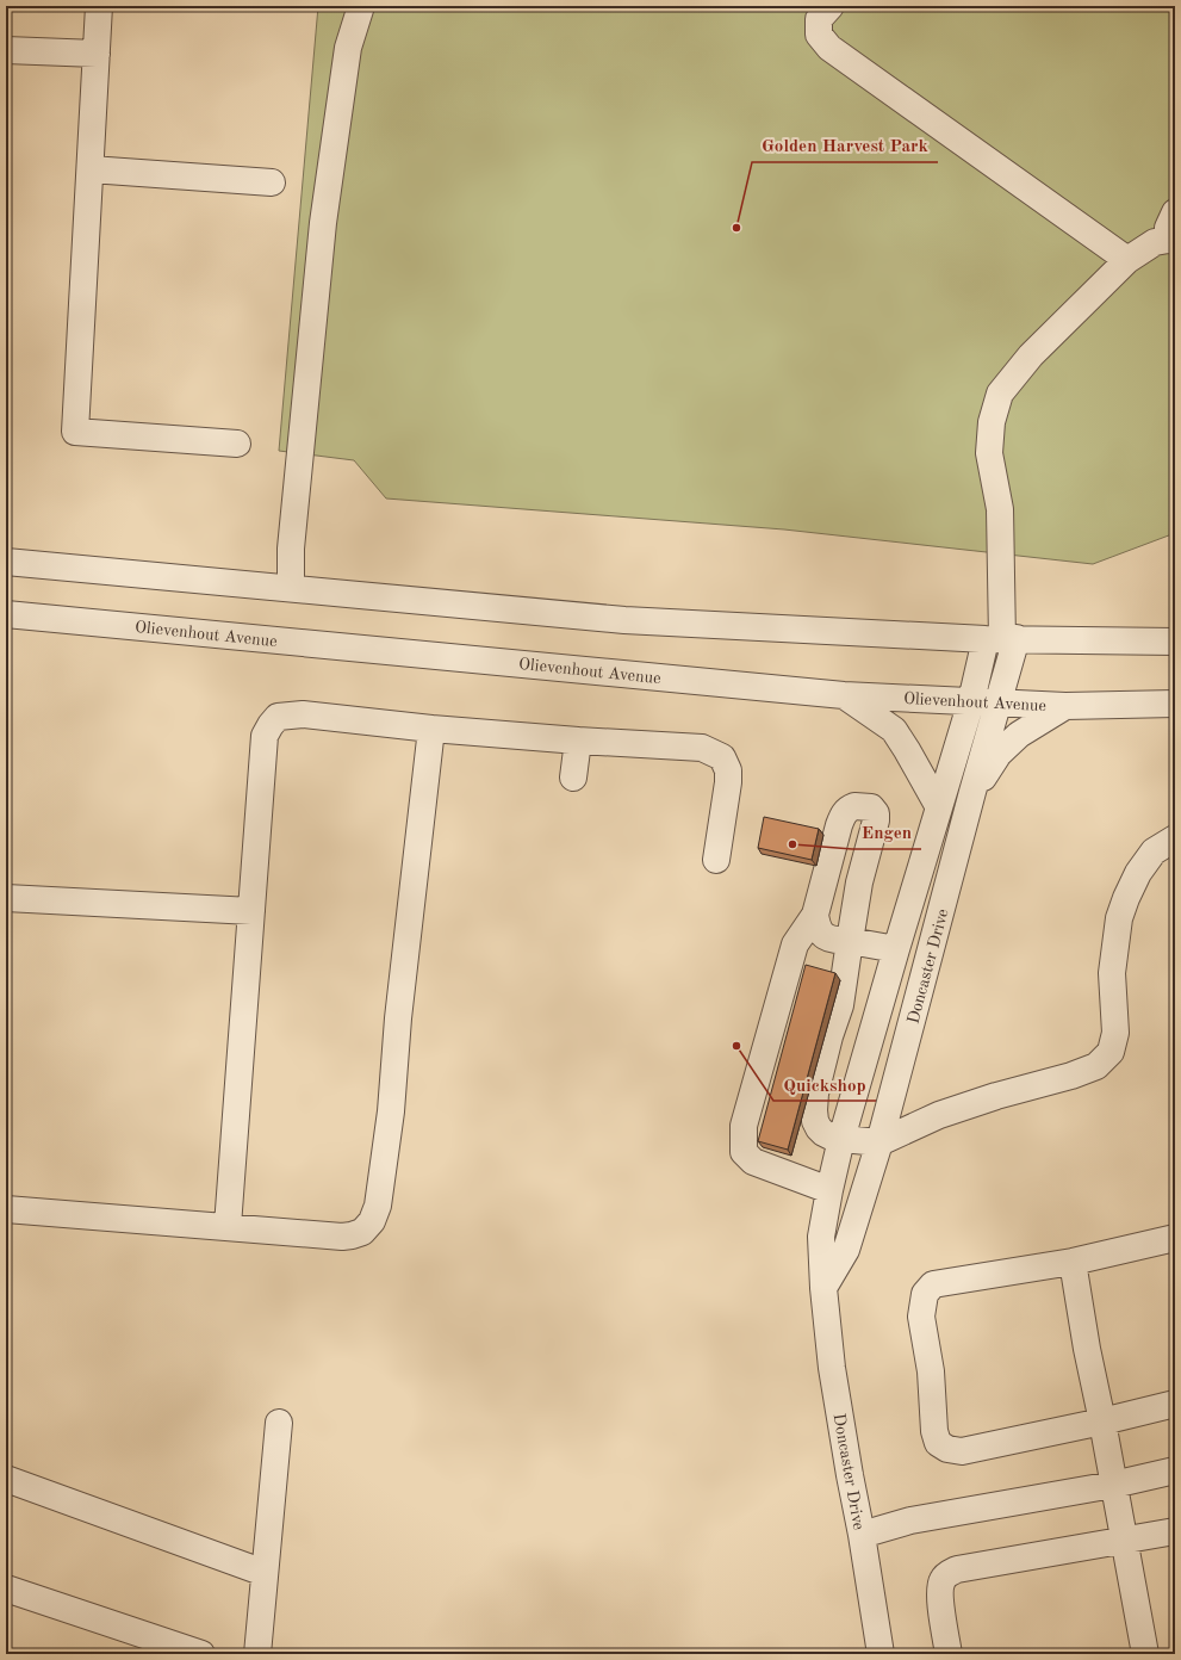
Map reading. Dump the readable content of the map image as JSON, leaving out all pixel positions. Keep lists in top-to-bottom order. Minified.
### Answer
{"streets":{"street":["Olievenhout Avenue","Doncaster Drive"]},"crossings":[["Olievenhout Avenue","Doncaster Drive"]],"places":["Golden Harvest Park","Engen","Quickshop"]}
